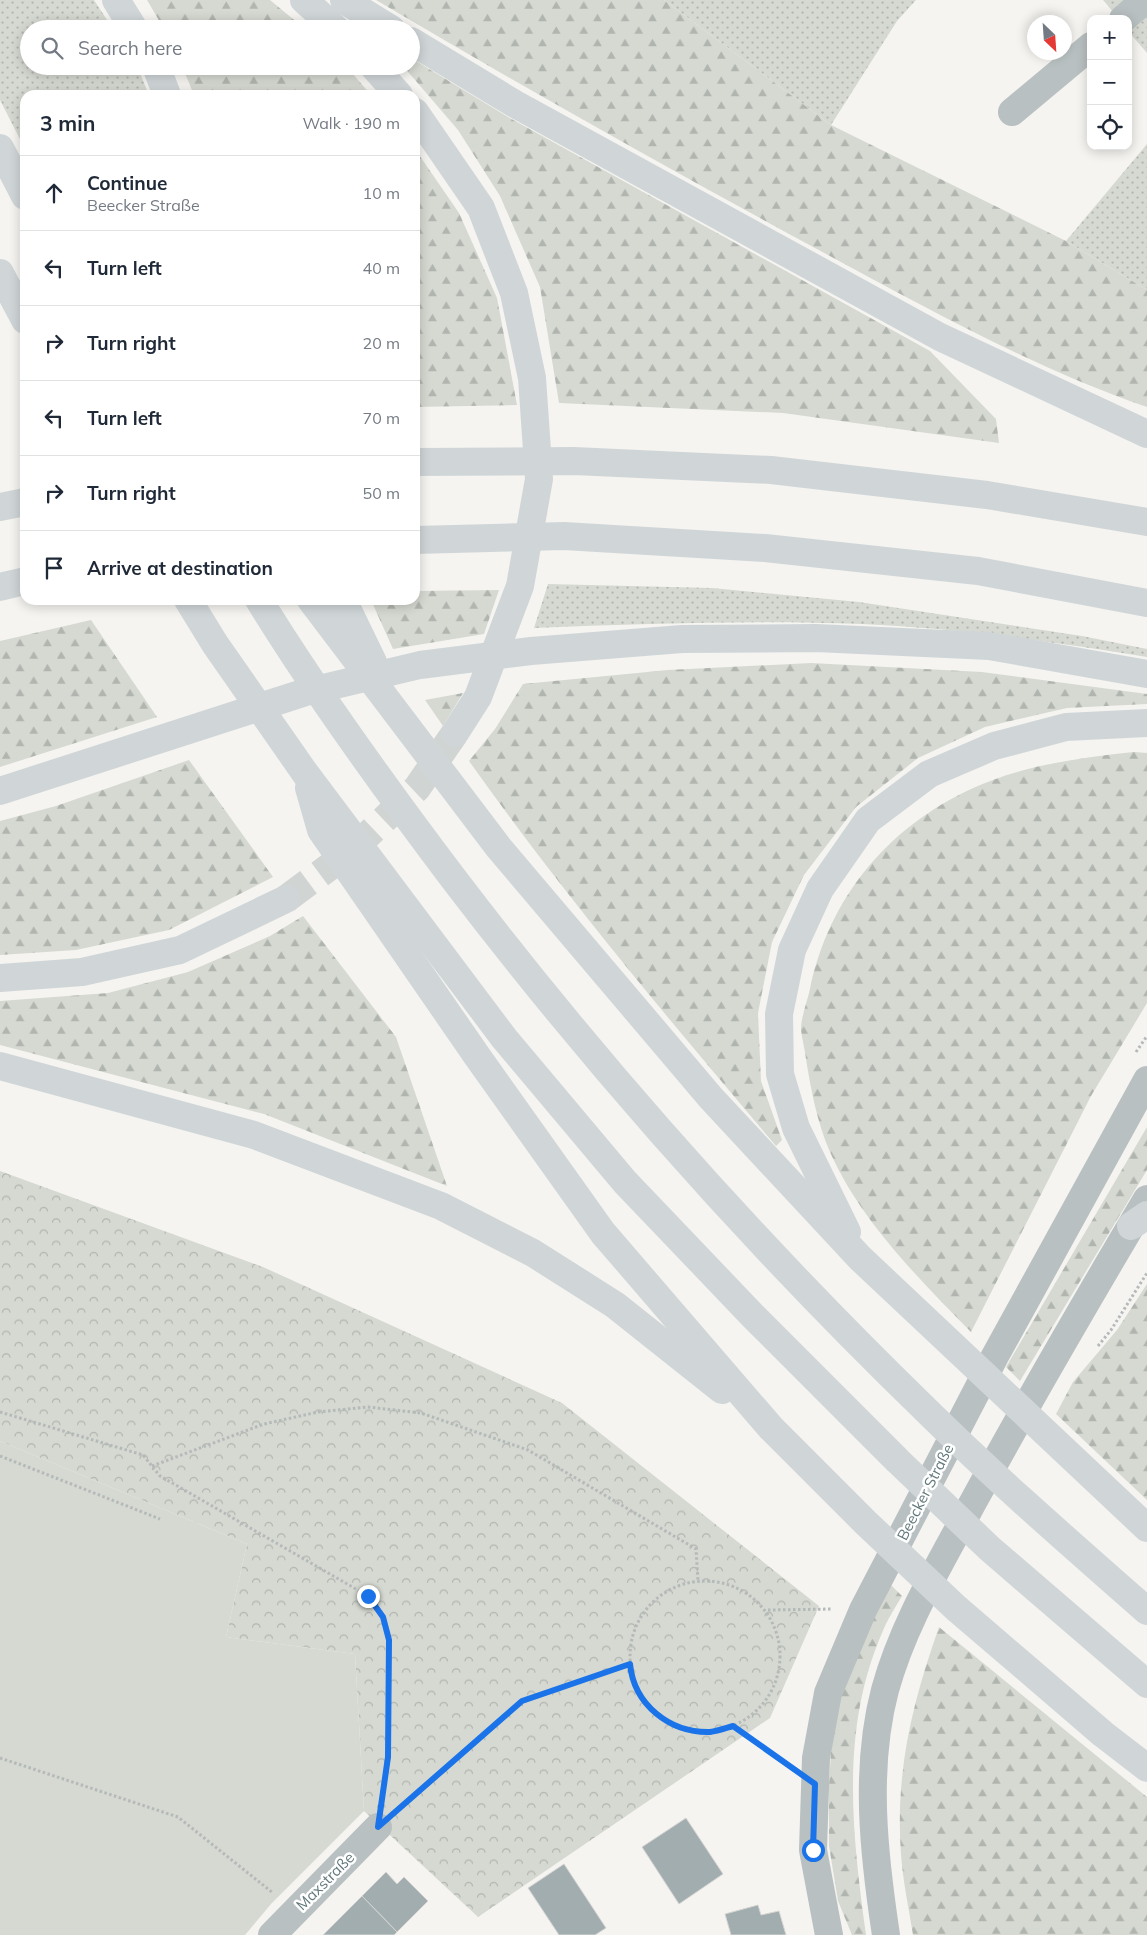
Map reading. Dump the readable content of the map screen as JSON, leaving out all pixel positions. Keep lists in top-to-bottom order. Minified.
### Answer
{"streets":{"street":["Beecker Straße","Maxstraße"]},"north":"bottom right","page":{"map_buttons":["+","−"],"search":"Search here","heading":["3 min","Walk · 190 m"],"list":[["Continue","Beecker Straße","10 m"],["Turn left","40 m"],["Turn right","20 m"],["Turn left","70 m"],["Turn right","50 m"],"Arrive at destination"]}}
